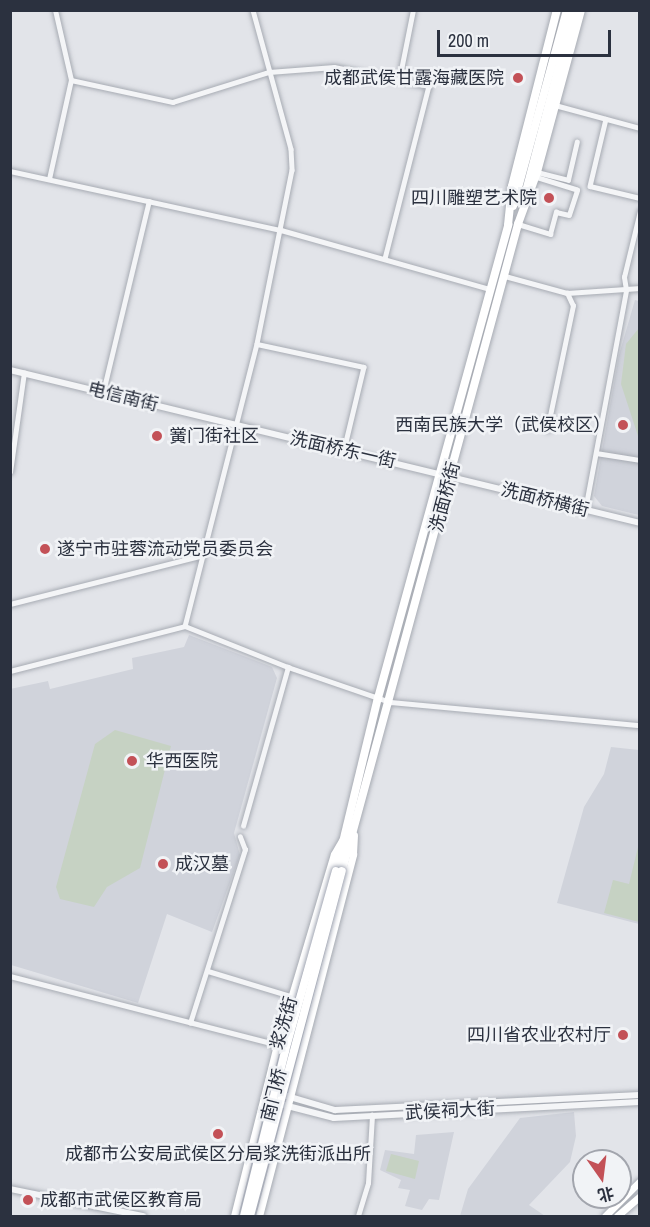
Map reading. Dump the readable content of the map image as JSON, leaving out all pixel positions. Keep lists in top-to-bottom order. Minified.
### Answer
{"streets":{"main road":["洗面桥街","浆洗街","南门桥"],"street":["电信南街","洗面桥东一街","洗面桥横街","武侯祠大街"]},"crossings":[["电信南街","洗面桥东一街"],["洗面桥东一街","洗面桥街"],["洗面桥东一街","洗面桥横街"],["洗面桥街","洗面桥横街"],["洗面桥街","浆洗街"],["浆洗街","南门桥"],["浆洗街","武侯祠大街"]],"places":["成都武侯甘露海藏医院","四川雕塑艺术院","西南民族大学（武侯校区）","黉门街社区","遂宁市驻蓉流动党员委员会","华西医院","成汉墓","四川省农业农村厅","成都市公安局武侯区分局浆洗街派出所","成都市武侯区教育局"],"scale_bar":"200 m","north":"bottom"}
